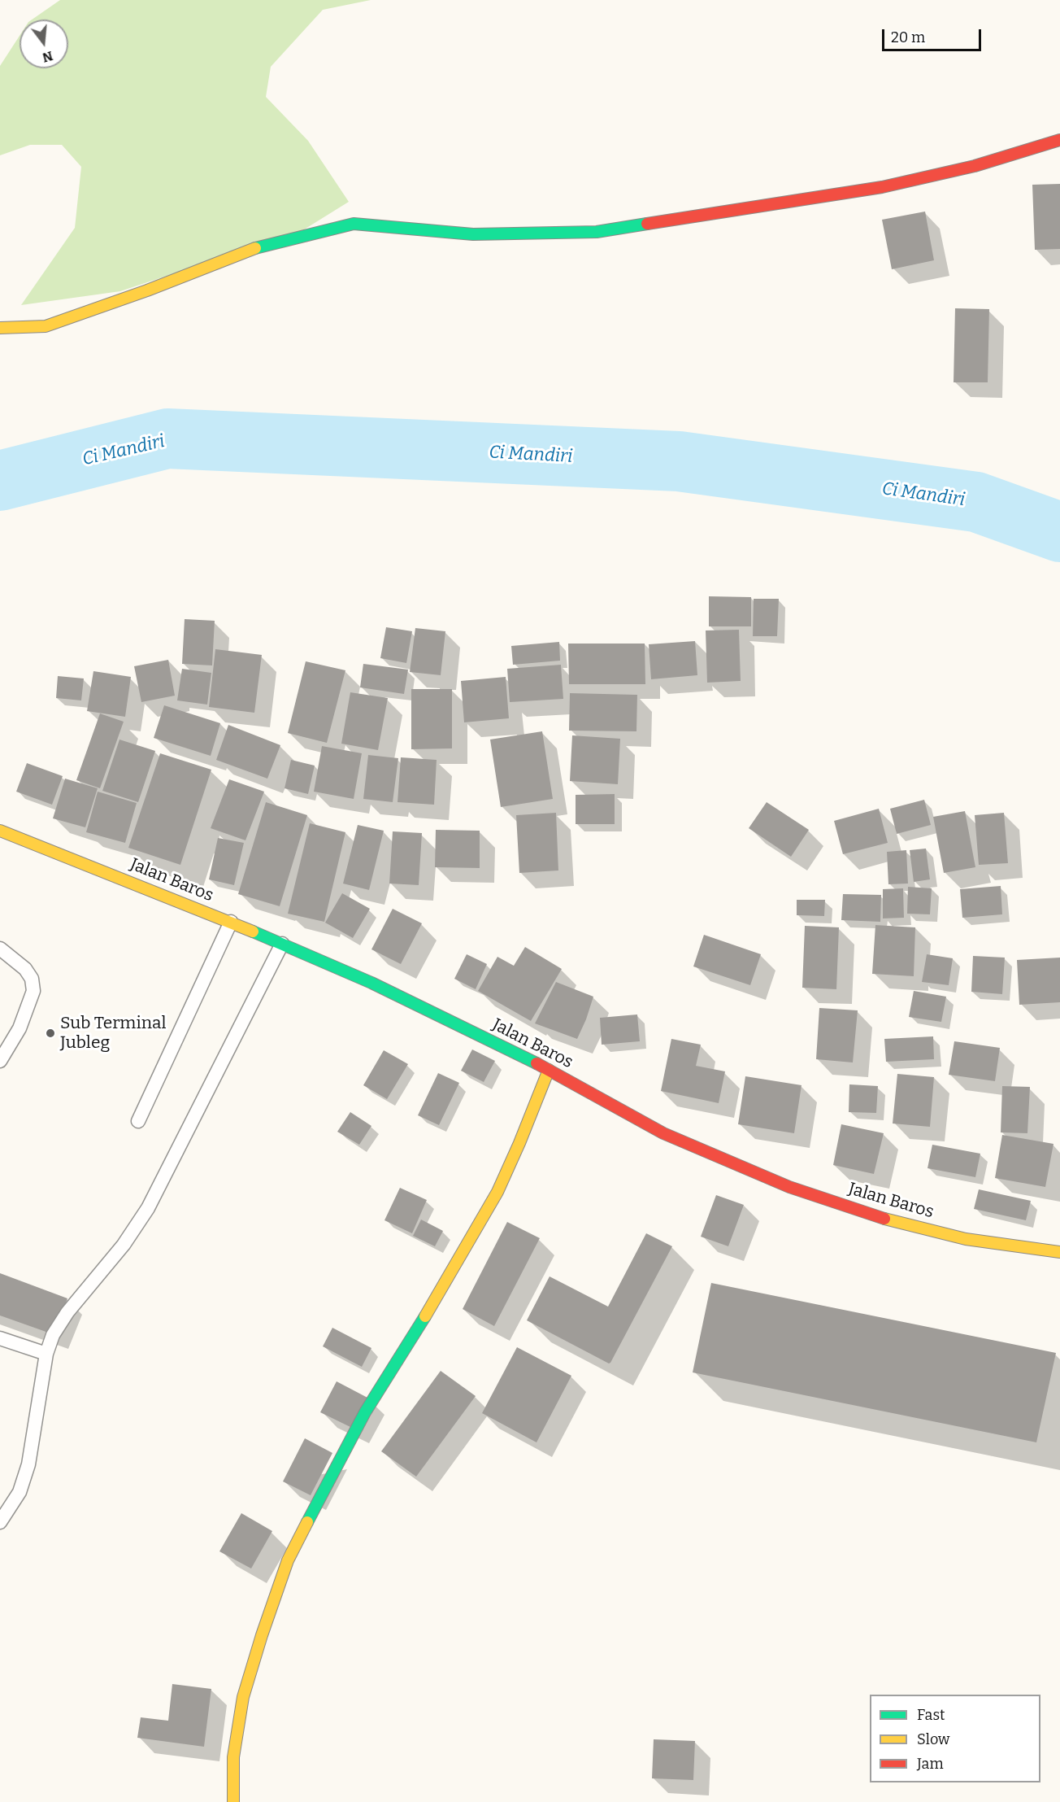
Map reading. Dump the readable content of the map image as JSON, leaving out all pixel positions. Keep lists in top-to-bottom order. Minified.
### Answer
{"streets":{"street":["Jalan Baros"]},"water":["Ci Mandiri"],"places":["Sub Terminal Jubleg"],"legend":["Fast","Slow","Jam"],"scale_bar":"20 m","north":"bottom"}
